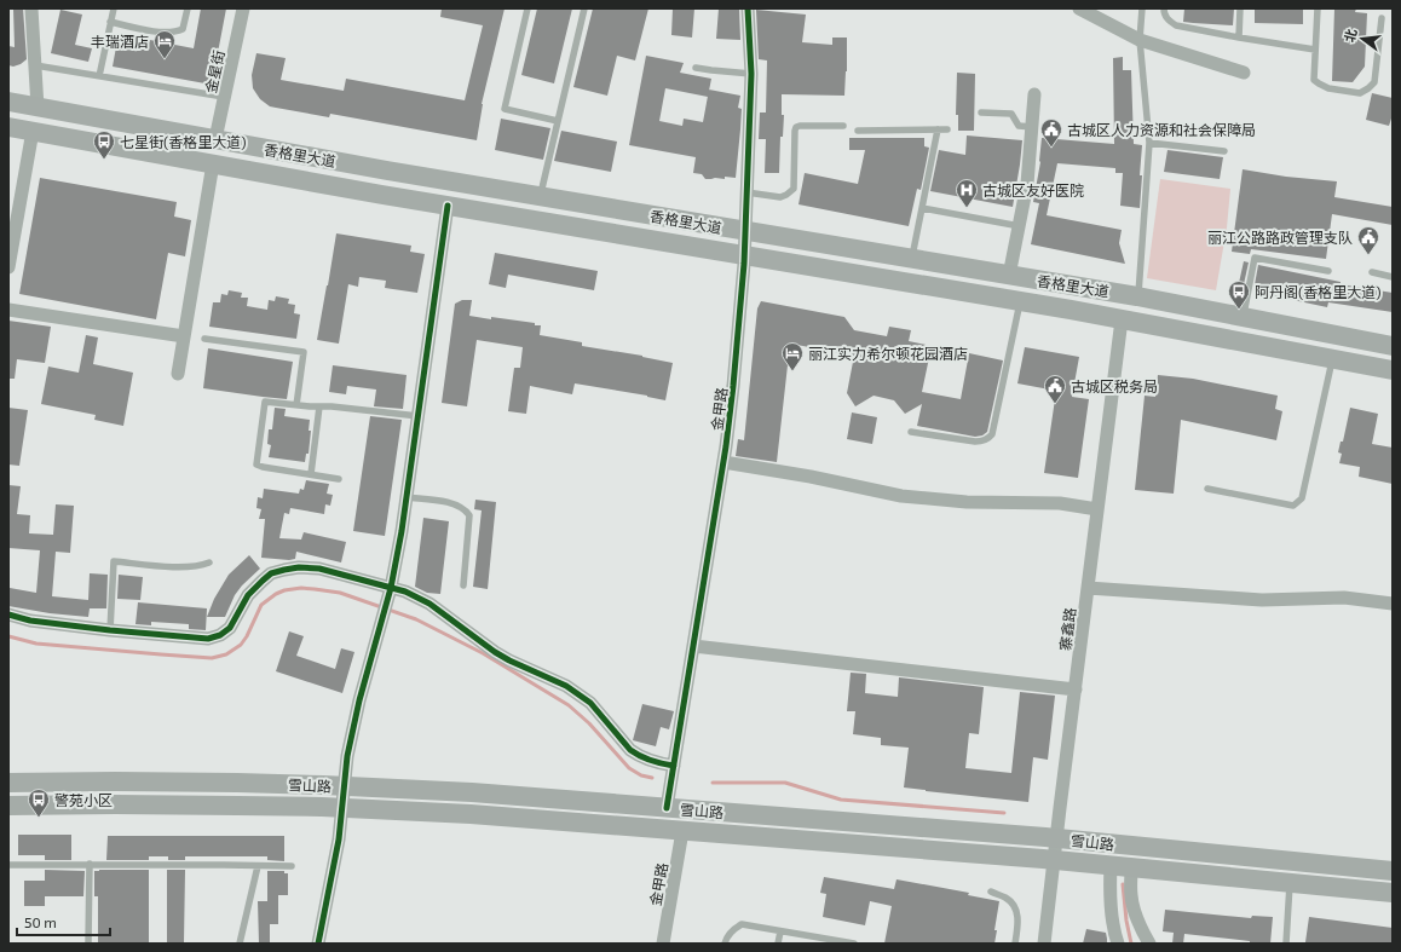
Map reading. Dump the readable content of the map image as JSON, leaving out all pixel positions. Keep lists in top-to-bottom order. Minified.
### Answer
{"streets":{"main road":["香格里大道","雪山路"],"street":["金星街","金甲路","寨鑫路"]},"crossings":[["金星街","香格里大道"],["香格里大道","金甲路"],["香格里大道","寨鑫路"],["金甲路","雪山路"],["寨鑫路","雪山路"]],"places":{"hotel":["丰瑞酒店","丽江实力希尔顿花园酒店"],"public building":["古城区人力资源和社会保障局","丽江公路路政管理支队","古城区税务局"],"bus stop":["七星街(香格里大道)","阿丹阁(香格里大道)","警苑小区"],"hospital":["古城区友好医院"]},"scale_bar":"50 m","north":"left"}
